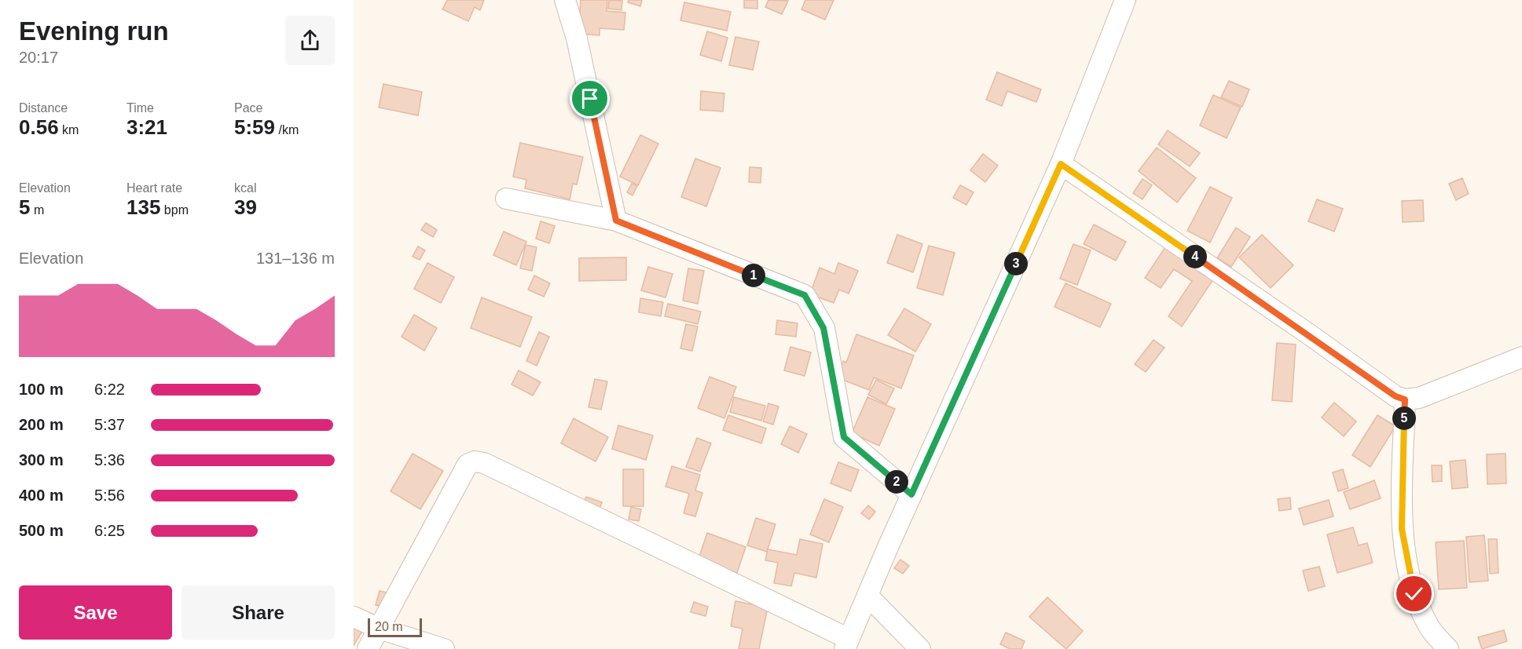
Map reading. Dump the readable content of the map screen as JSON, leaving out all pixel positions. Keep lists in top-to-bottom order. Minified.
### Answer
{"scale_bar":"20 m","page":{"heading":["Evening run","20:17"],"stats":[["Distance","0.56 km"],["Time","3:21"],["Pace","5:59 /km"],["Elevation","5 m"],["Heart rate","135 bpm"],["kcal","39"]],"chart":["Elevation","131–136 m"],"pins":["4","3","1","5","2"],"list":[{"name":"100 m","note":"6:22"},{"name":"200 m","note":"5:37"},{"name":"300 m","note":"5:36"},{"name":"400 m","note":"5:56"},{"name":"500 m","note":"6:25"}],"buttons":["Save","Share"],"scale":"20 m"}}
